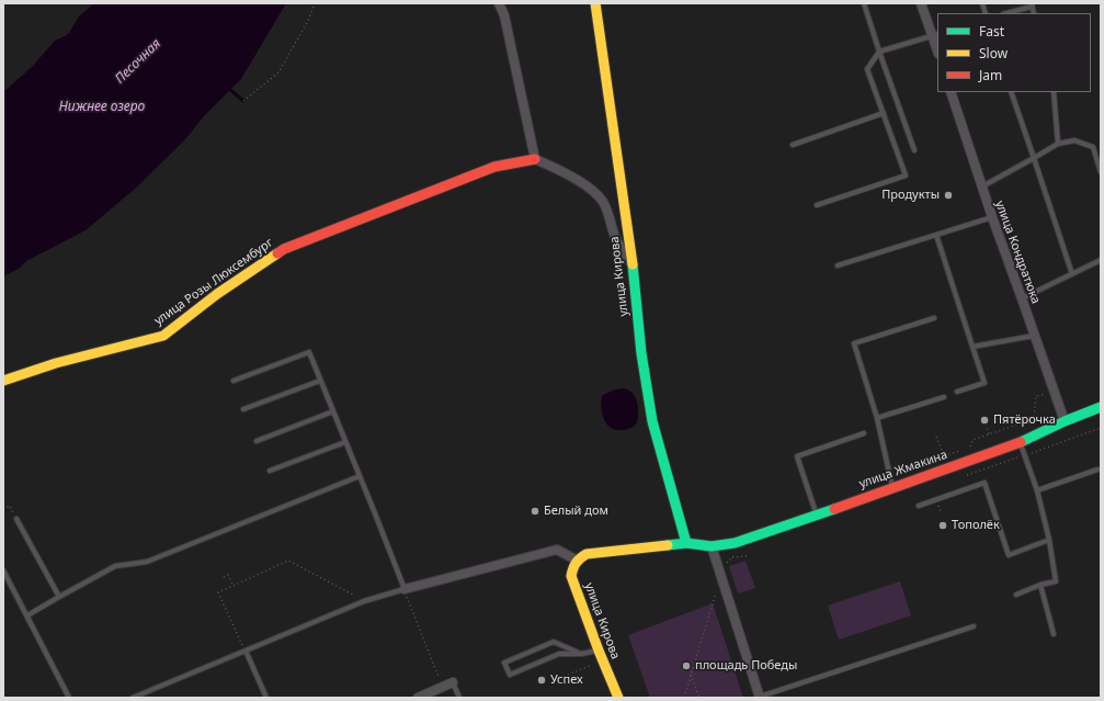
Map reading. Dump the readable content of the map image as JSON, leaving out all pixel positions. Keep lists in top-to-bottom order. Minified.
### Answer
{"streets":{"street":["улица Кондратюка","улица Кирова","улица Розы Люксембург","улица Жмакина"]},"crossings":[["улица Кондратюка","улица Жмакина"]],"water":["Песочная","Нижнее озеро"],"places":["Продукты","Пятёрочка","Белый дом","Тополёк","площадь Победы","Успех"],"legend":["Fast","Slow","Jam"]}
